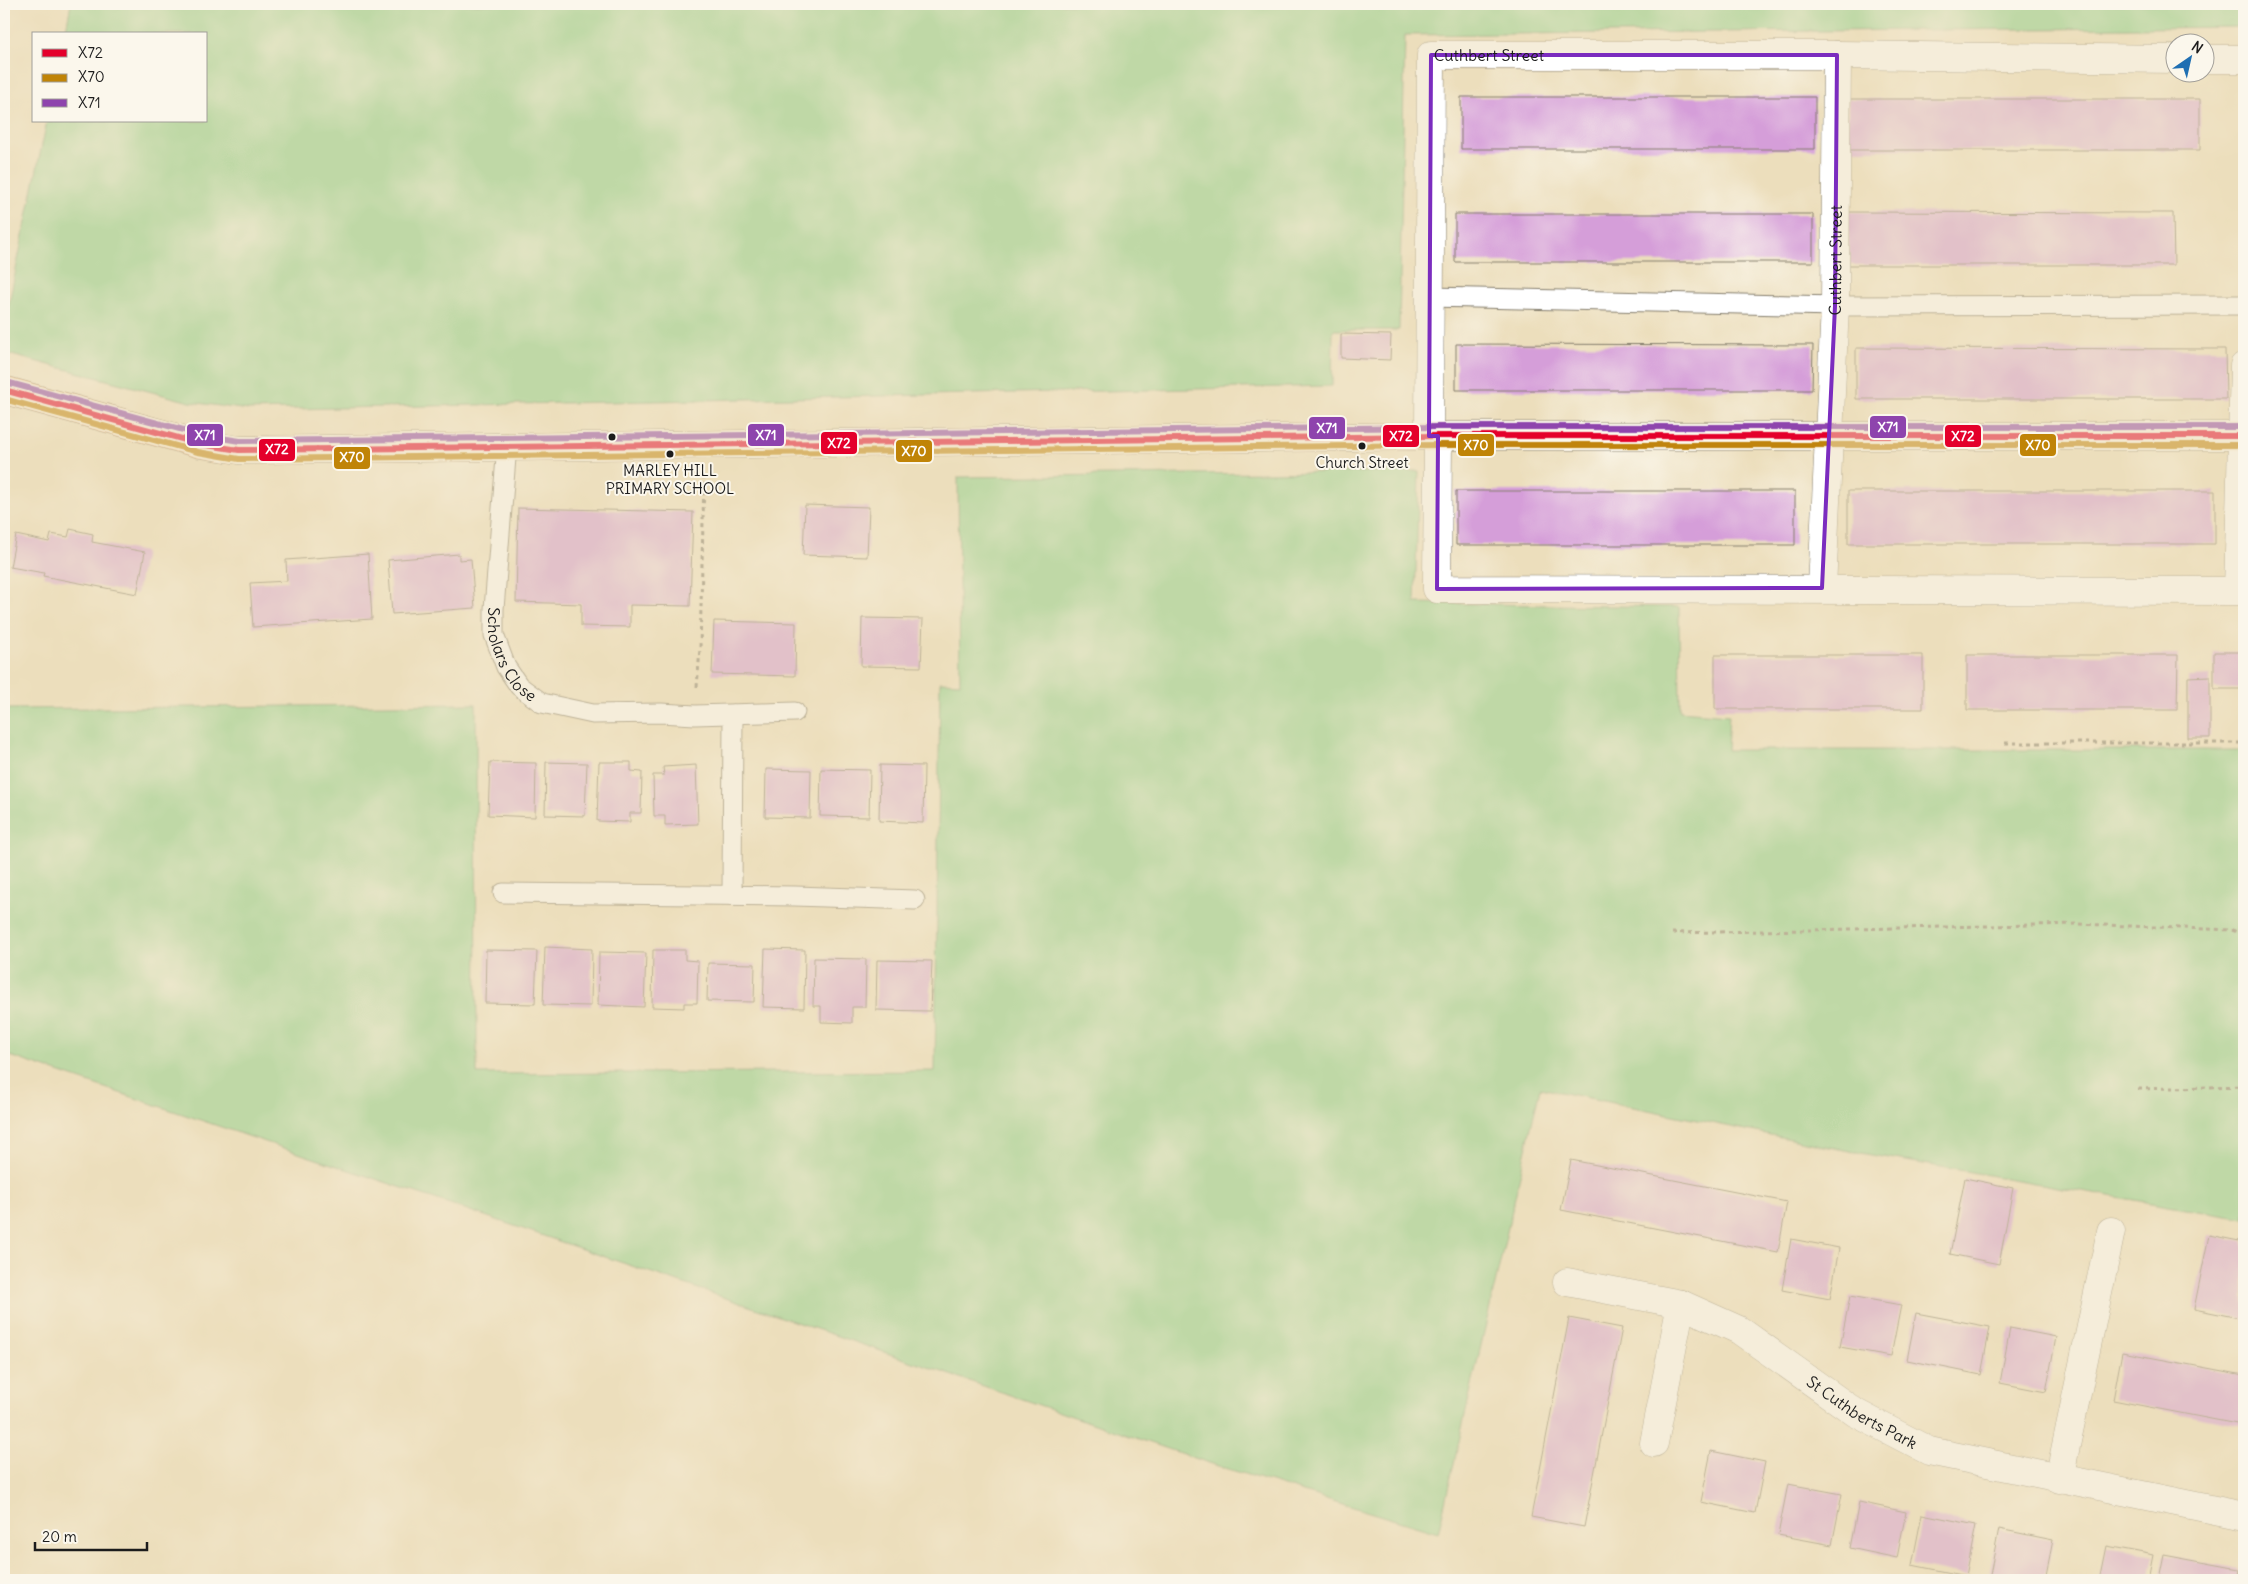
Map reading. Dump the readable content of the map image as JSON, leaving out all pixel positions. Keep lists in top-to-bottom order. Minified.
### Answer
{"streets":{"street":["Cuthbert Street","St Cuthberts Park"],"lane":["Scholars Close"]},"places":["Church Street","MARLEY HILL PRIMARY SCHOOL"],"lines":["transit line X71","transit line X72","transit line X70"],"legend":["X72","X70","X71"],"scale_bar":"20 m","north":"top right"}
